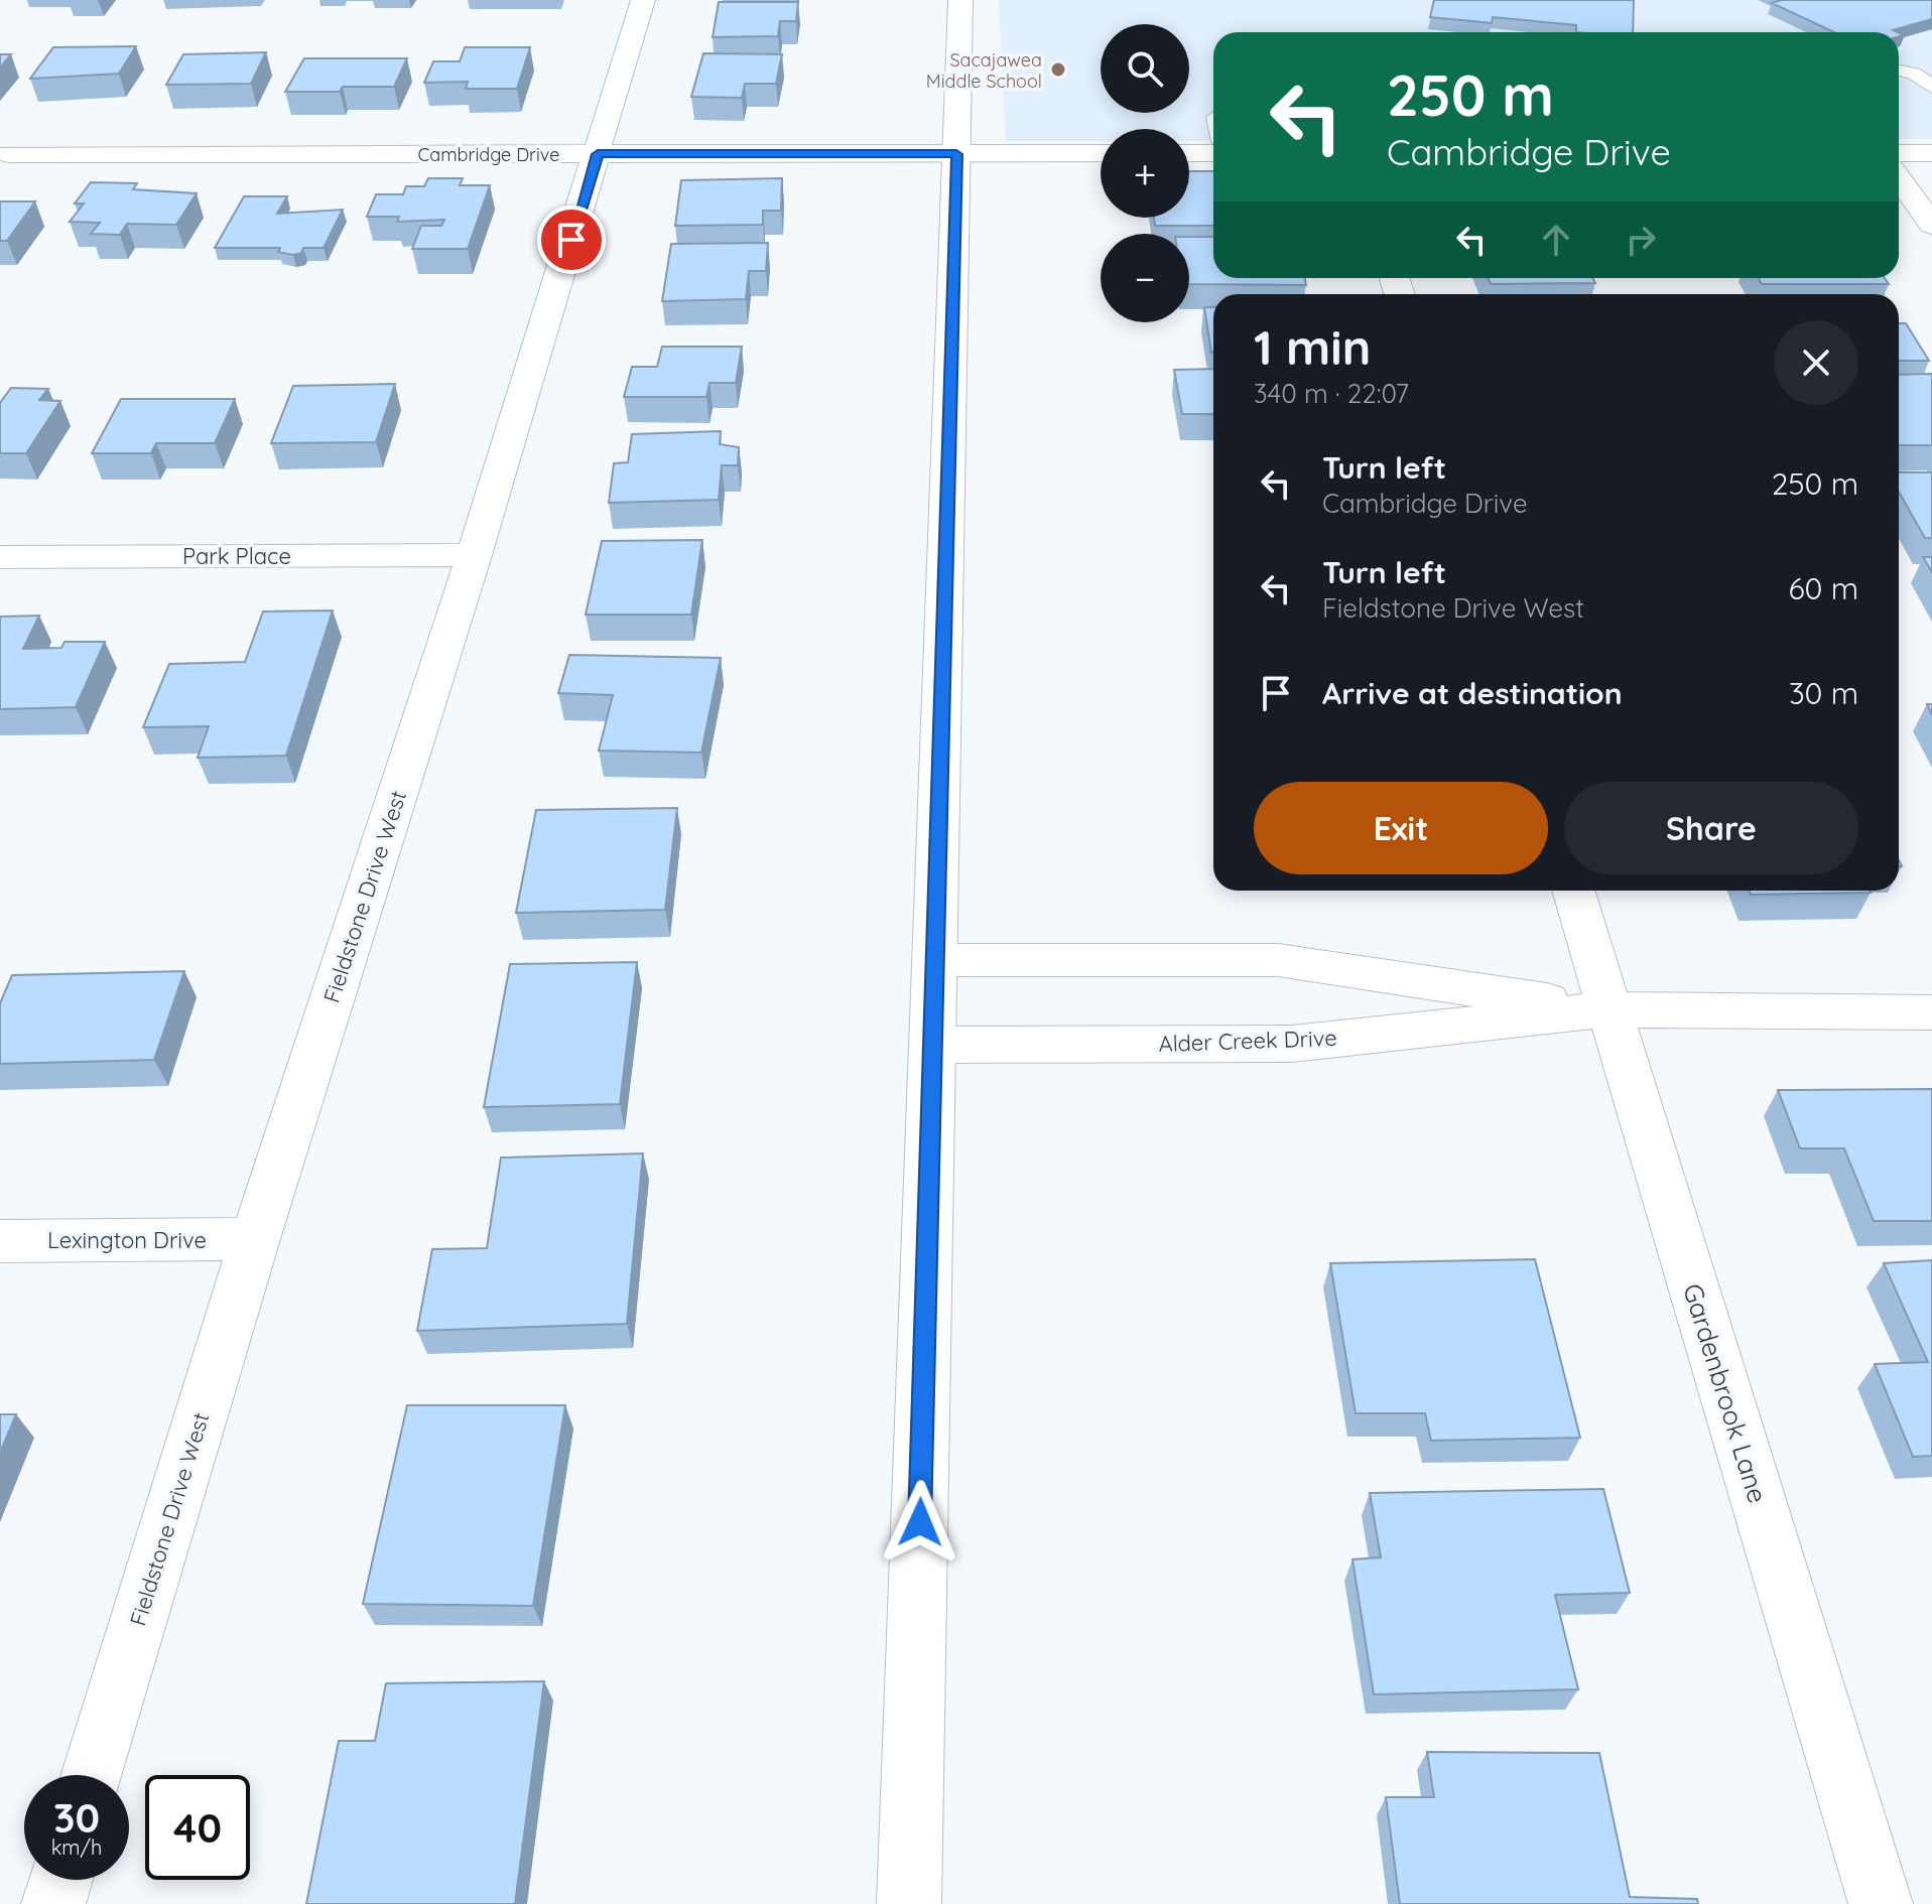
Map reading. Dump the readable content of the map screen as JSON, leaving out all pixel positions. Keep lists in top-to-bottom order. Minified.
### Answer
{"streets":{"street":["Cambridge Drive","Park Place","Fieldstone Drive West","Alder Creek Drive","Lexington Drive","Gardenbrook Lane"]},"crossings":[["Cambridge Drive","Fieldstone Drive West"],["Park Place","Fieldstone Drive West"],["Fieldstone Drive West","Lexington Drive"],["Alder Creek Drive","Gardenbrook Lane"]],"places":["Sacajawea Middle School"],"page":{"map_buttons":["+","−"],"turn":["250 m","Cambridge Drive"],"heading":["1 min","340 m · 22:07"],"list":[{"name":"Turn left","note":"Cambridge Drive","value":"250 m"},{"name":"Turn left","note":"Fieldstone Drive West","value":"60 m"},{"name":"Arrive at destination","value":"30 m"}],"buttons":["Exit","Share"],"speed":"30 km/h","limit":"40"}}
